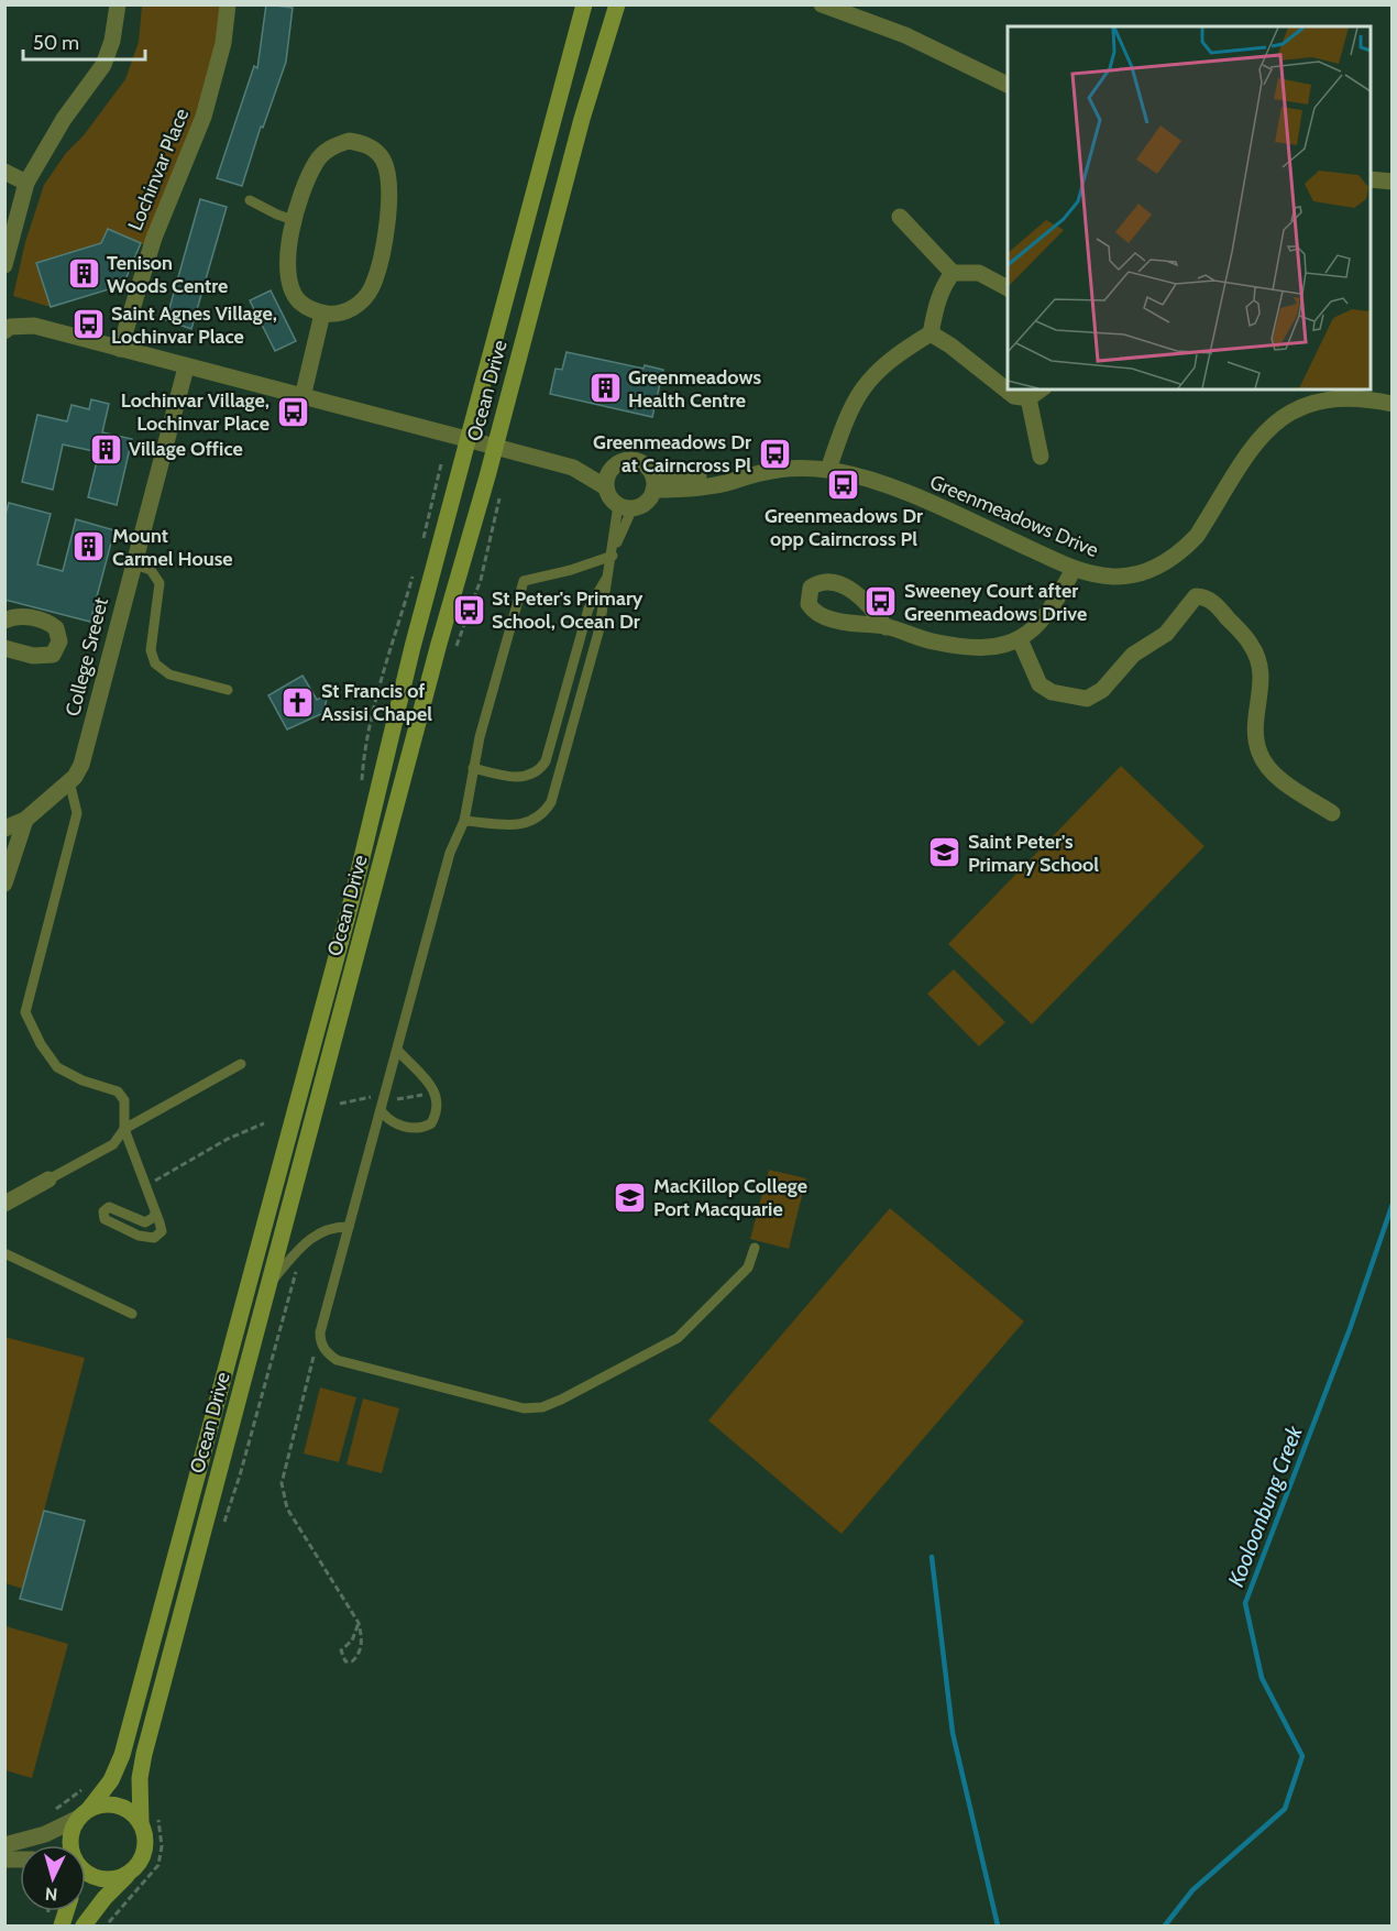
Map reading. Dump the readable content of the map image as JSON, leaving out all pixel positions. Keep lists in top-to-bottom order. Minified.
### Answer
{"streets":{"main road":["Ocean Drive"],"street":["Lochinvar Place","Greenmeadows Drive","College Sreeet"]},"crossings":[["Ocean Drive","Greenmeadows Drive"]],"water":["Kooloonbung Creek"],"places":{"building":["Tenison Woods Centre","Greenmeadows Health Centre","Village Office","Mount Carmel House"],"bus stop":["Saint Agnes Village, Lochinvar Place","Lochinvar Village, Lochinvar Place","Greenmeadows Dr at Cairncross Pl","Greenmeadows Dr opp Cairncross Pl","Sweeney Court after Greenmeadows Drive","St Peter's Primary School, Ocean Dr"],"church":["St Francis of Assisi Chapel"],"school or university":["Saint Peter's Primary School","MacKillop College Port Macquarie"]},"scale_bar":"50 m","north":"bottom"}
